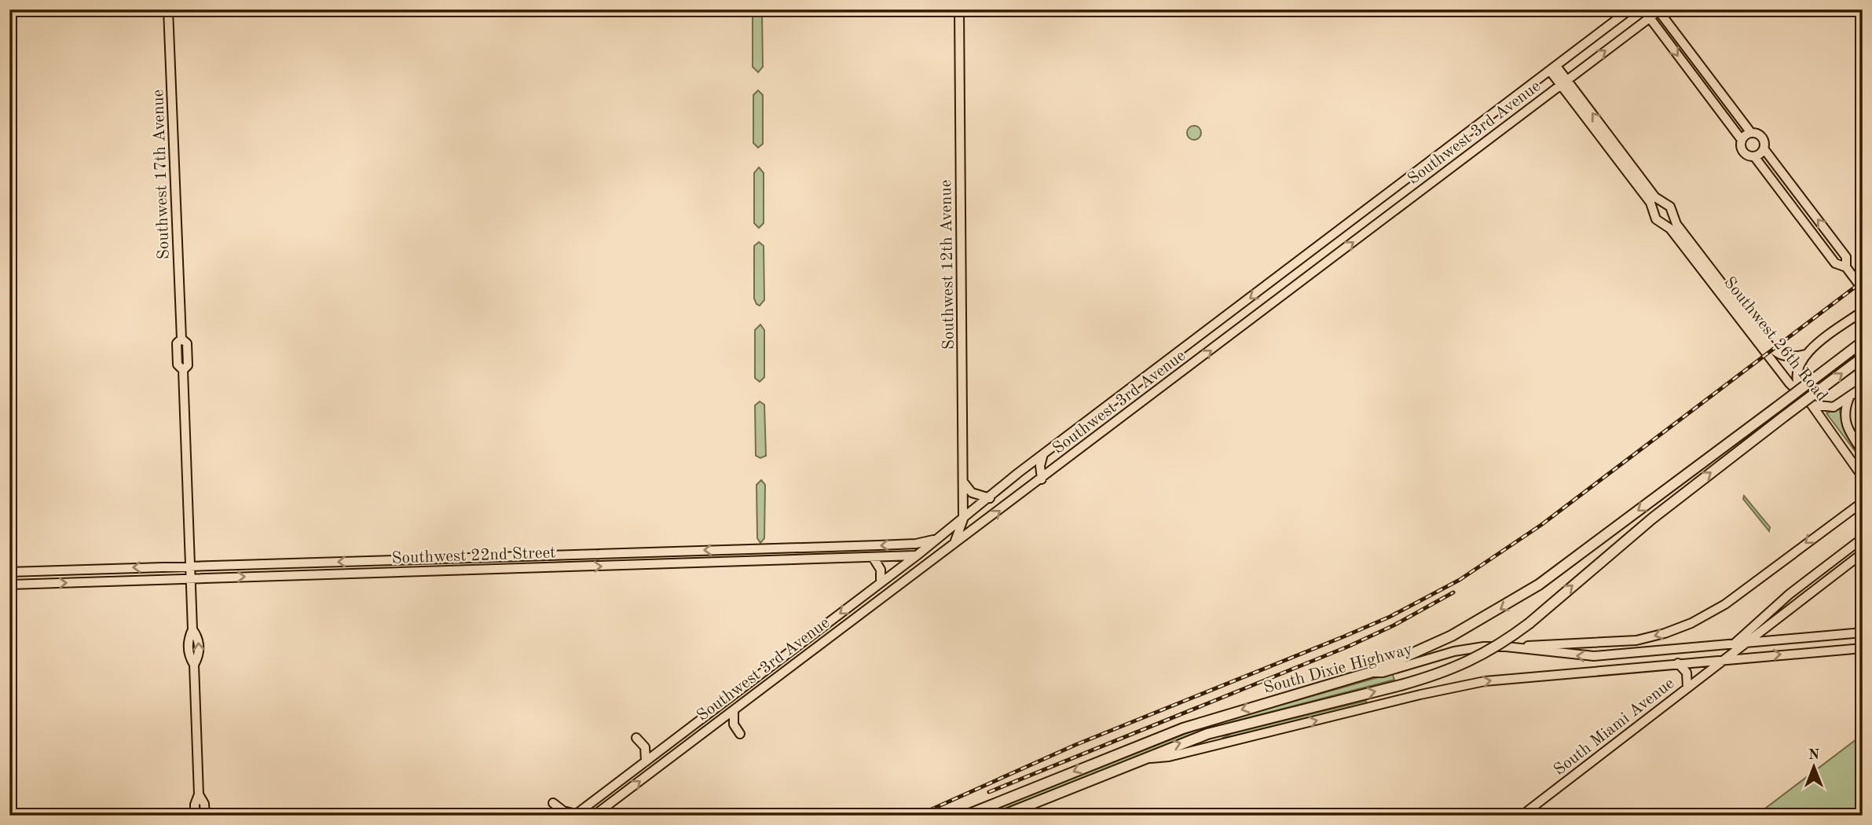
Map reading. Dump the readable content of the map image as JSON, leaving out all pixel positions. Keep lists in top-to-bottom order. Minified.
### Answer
{"streets":{"highway":["South Dixie Highway"],"main road":["Southwest 3rd Avenue","Southwest 17th Avenue","Southwest 12th Avenue","Southwest 26th Road","Southwest 22nd Street","South Miami Avenue"]},"crossings":[["Southwest 3rd Avenue","Southwest 12th Avenue"],["Southwest 3rd Avenue","Southwest 22nd Street"],["Southwest 17th Avenue","Southwest 22nd Street"],["South Dixie Highway","South Miami Avenue"]],"north":"top"}
